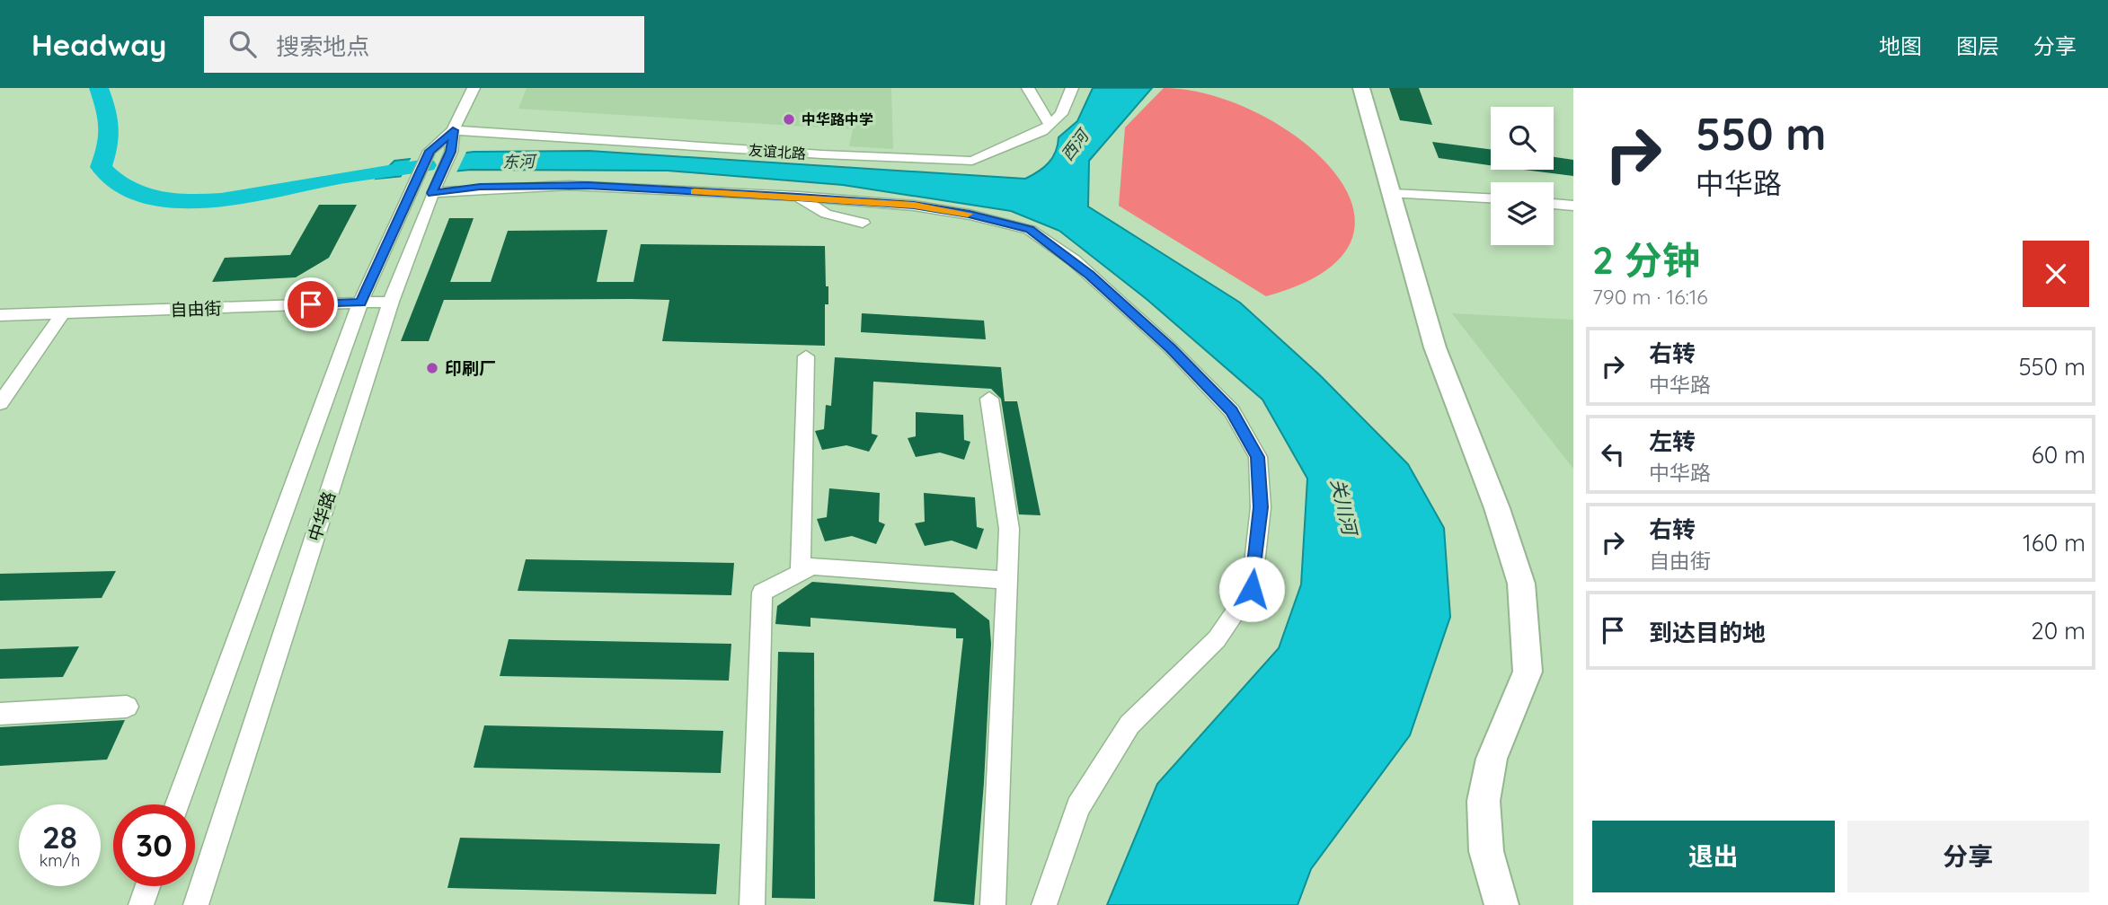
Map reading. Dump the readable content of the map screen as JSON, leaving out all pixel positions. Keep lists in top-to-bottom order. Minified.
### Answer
{"streets":{"street":["友谊北路","自由街","中华路"]},"crossings":[["友谊北路","中华路"],["自由街","中华路"]],"water":["西河","东河","关川河"],"places":["中华路中学","印刷厂"],"page":{"header":"Headway","search":"搜索地点","nav":["地图","图层","分享"],"turn":["550 m","中华路"],"heading":["2 分钟","790 m · 16:16"],"list":[{"name":"右转","note":"中华路","value":"550 m"},{"name":"左转","note":"中华路","value":"60 m"},{"name":"右转","note":"自由街","value":"160 m"},{"name":"到达目的地","value":"20 m"}],"speed":"28 km/h","limit":"30","buttons":["退出","分享"]}}
